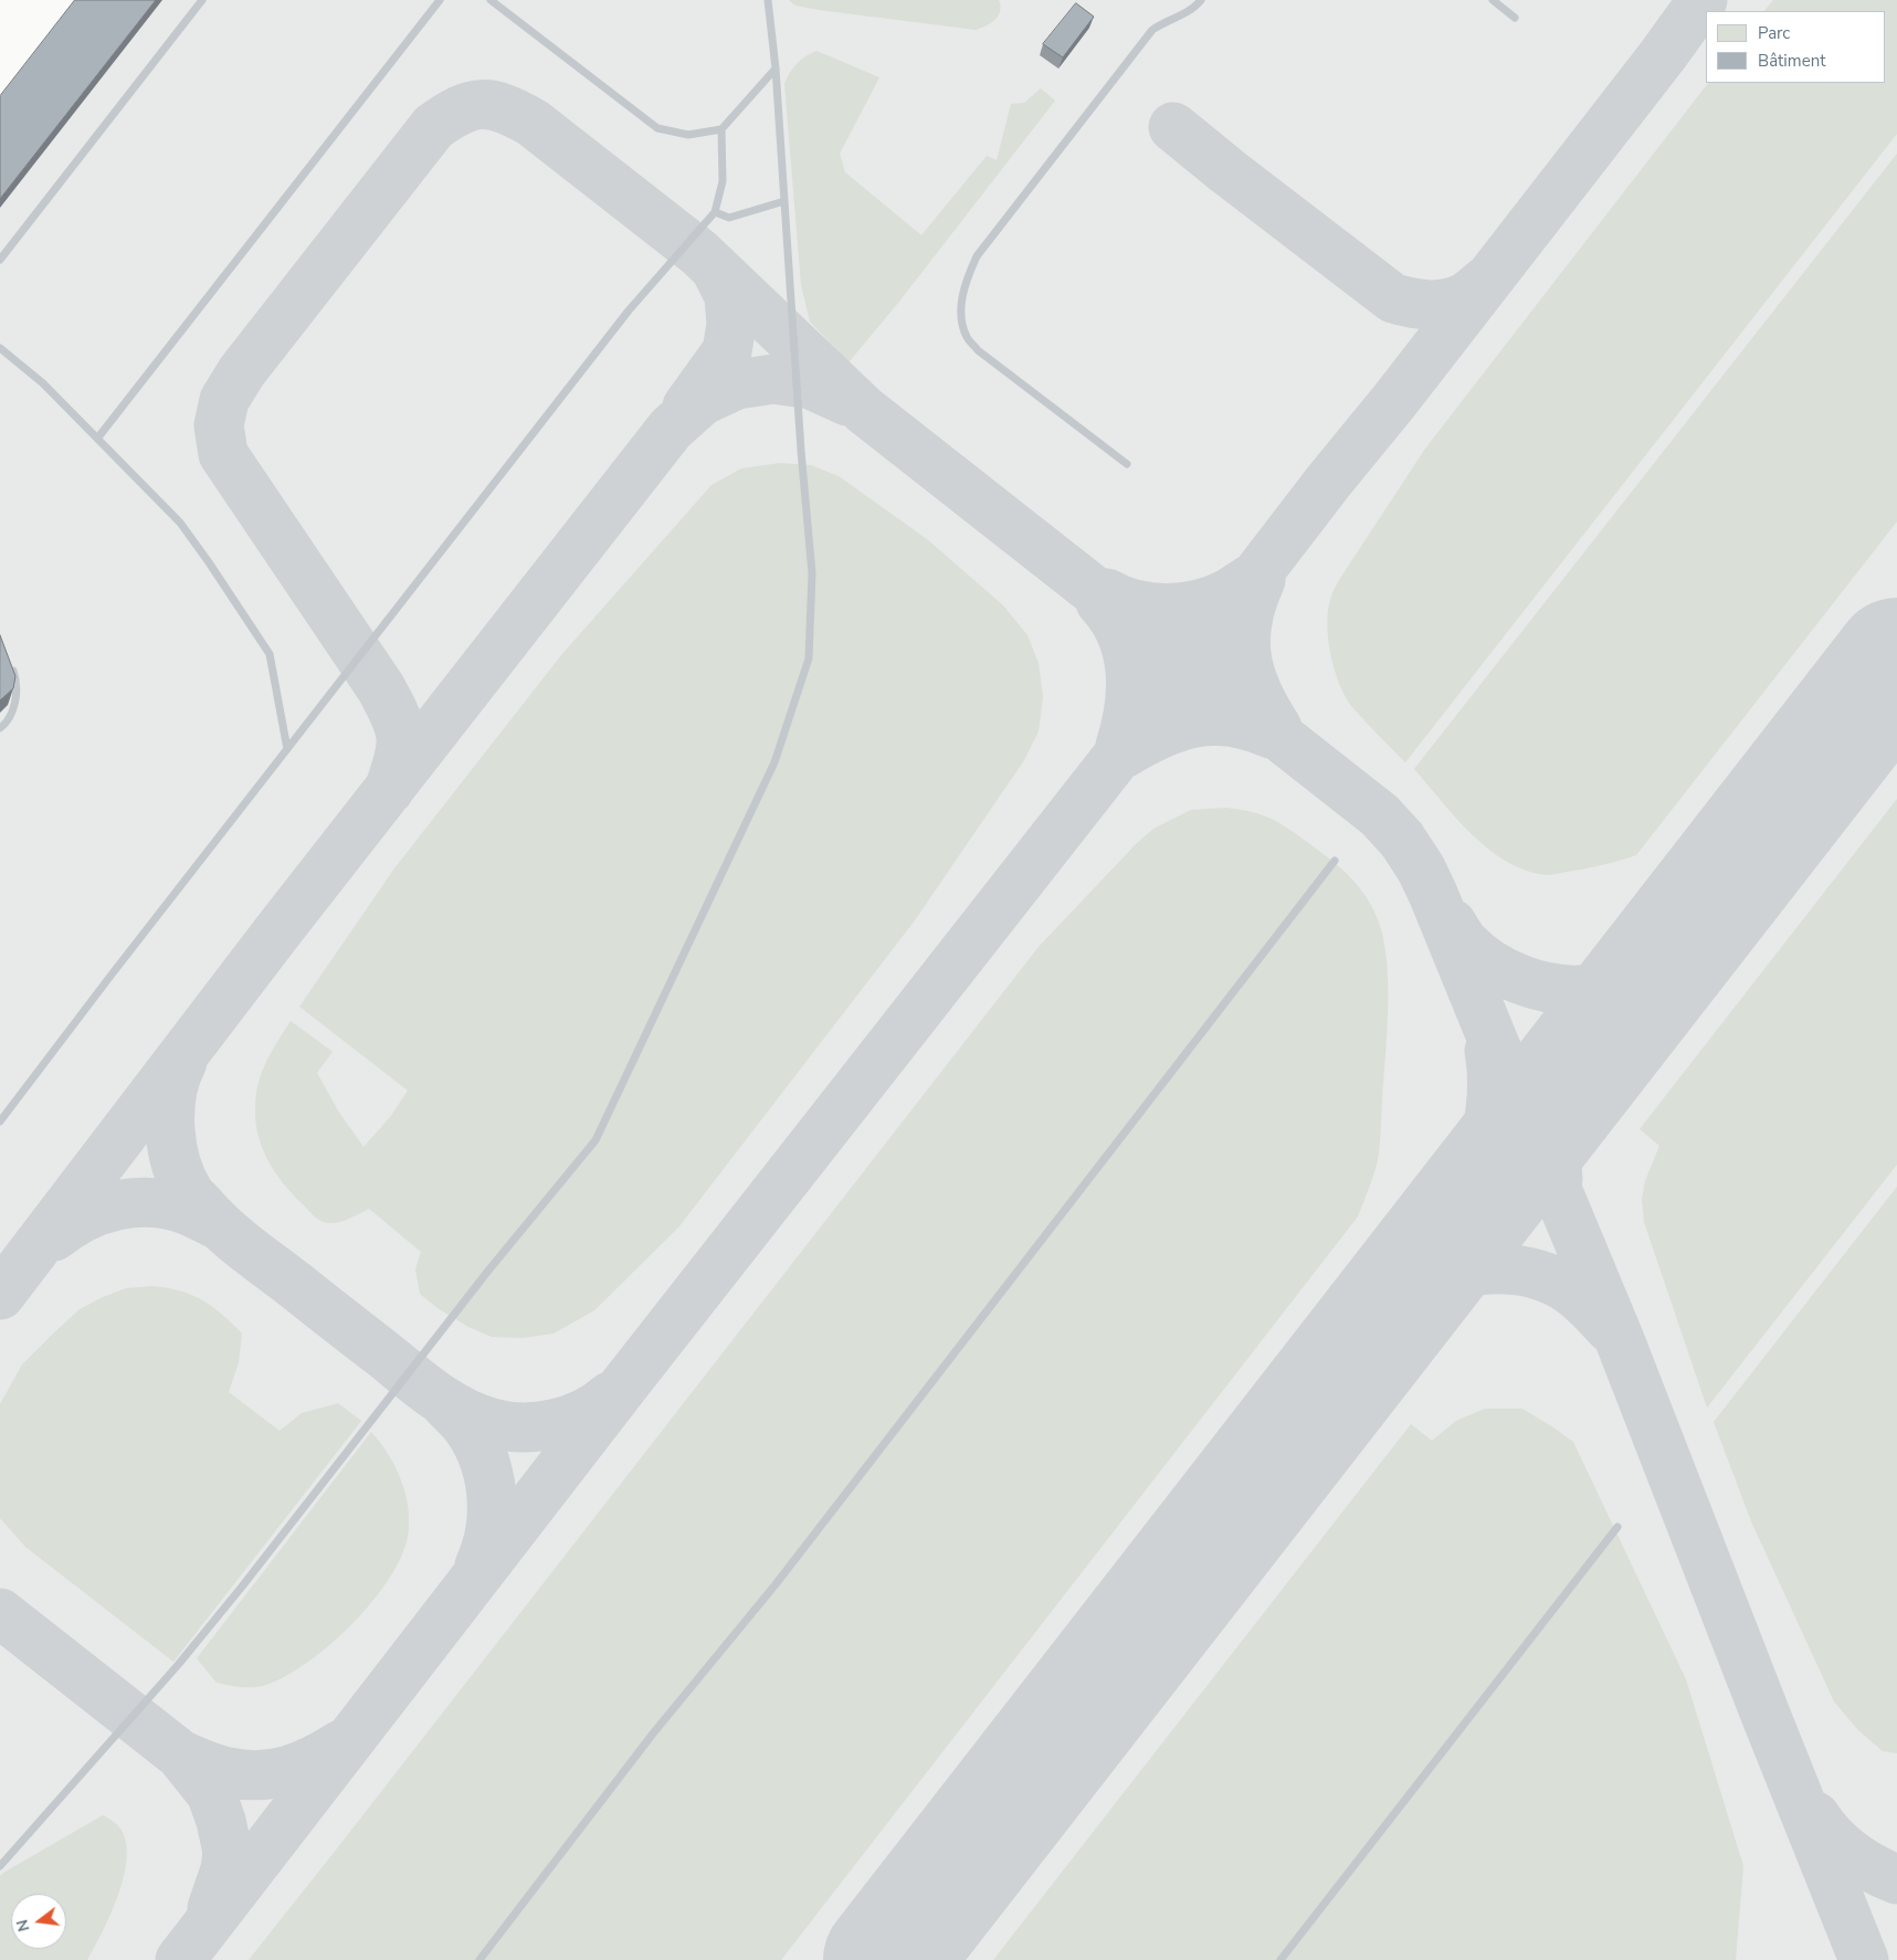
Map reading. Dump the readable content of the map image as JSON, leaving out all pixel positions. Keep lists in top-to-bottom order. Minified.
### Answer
{"legend":["Parc","Bâtiment"],"north":"left"}
